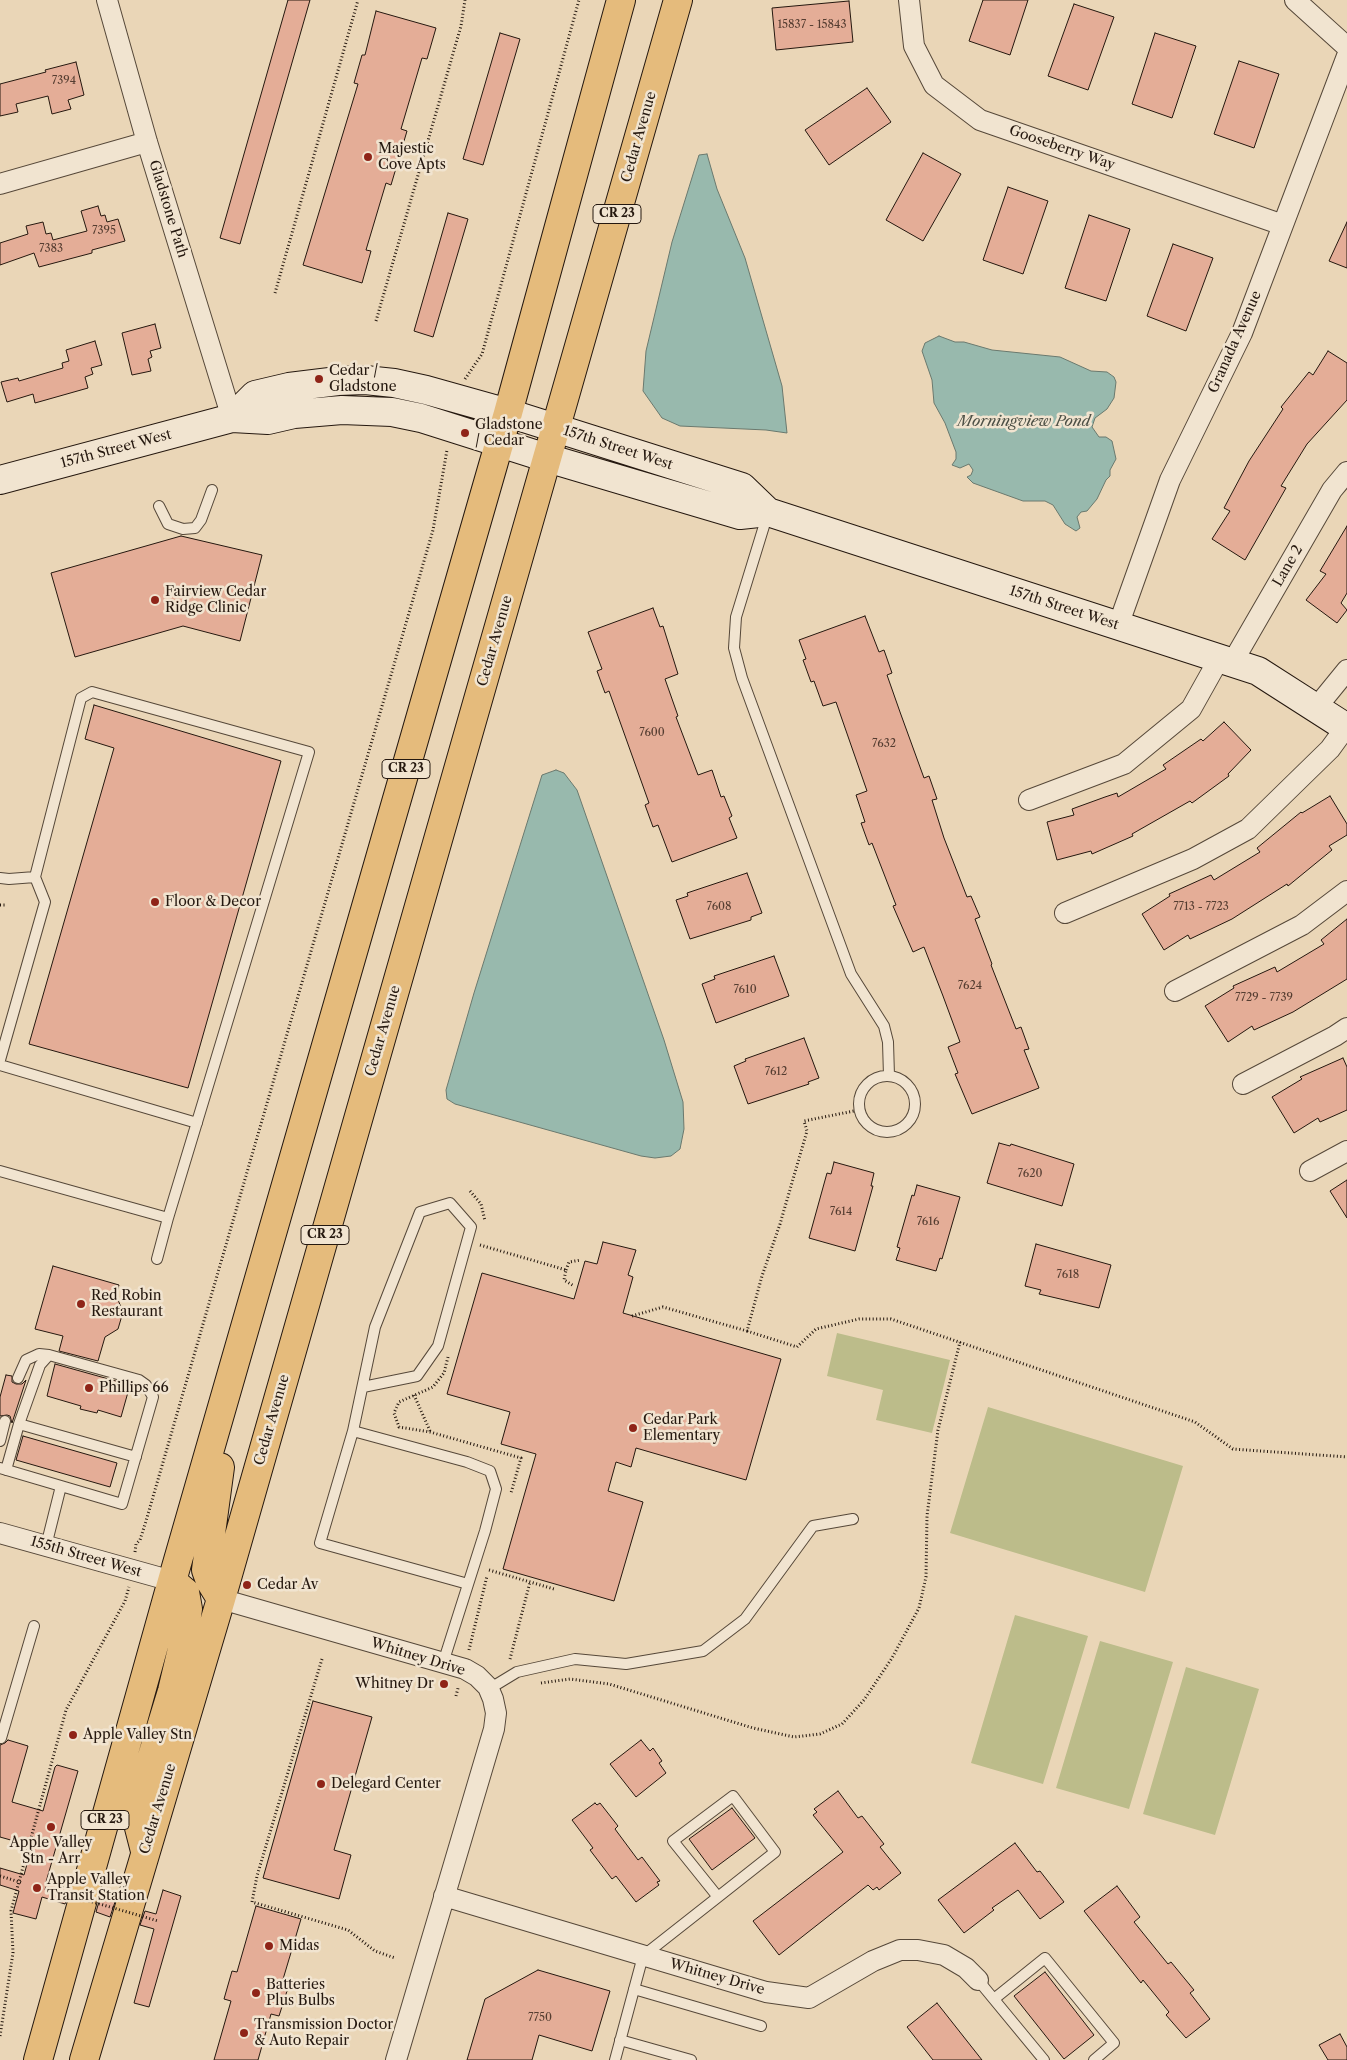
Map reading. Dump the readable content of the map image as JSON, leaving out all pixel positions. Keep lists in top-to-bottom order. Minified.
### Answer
{"streets":{"main road":["Cedar Avenue","CR 23"],"street":["Gooseberry Way","Gladstone Path","Granada Avenue","157th Street West","Lane 2","155th Street West","Whitney Drive"]},"crossings":[["Cedar Avenue","157th Street West"],["Cedar Avenue","Whitney Drive"],["Gooseberry Way","Granada Avenue"],["Gladstone Path","157th Street West"],["CR 23","157th Street West"],["CR 23","155th Street West"],["Granada Avenue","157th Street West"],["157th Street West","Lane 2"]],"water":["Morningview Pond"],"places":["Majestic Cove Apts","Cedar / Gladstone","Gladstone / Cedar","Fairview Cedar Ridge Clinic","Floor & Decor","Red Robin Restaurant","Phillips 66","Cedar Park Elementary","Cedar Av","Whitney Dr","Apple Valley Stn","Delegard Center","Apple Valley Stn - Arr","Apple Valley Transit Station","Midas","Batteries Plus Bulbs","Transmission Doctor & Auto Repair"],"house_numbers":["15837 - 15843","7394","7395","7383","7600","7632","7608","7713 - 7723","7624","7610","7729 - 7739","7612","7620","7614","7616","7618","7750"]}
